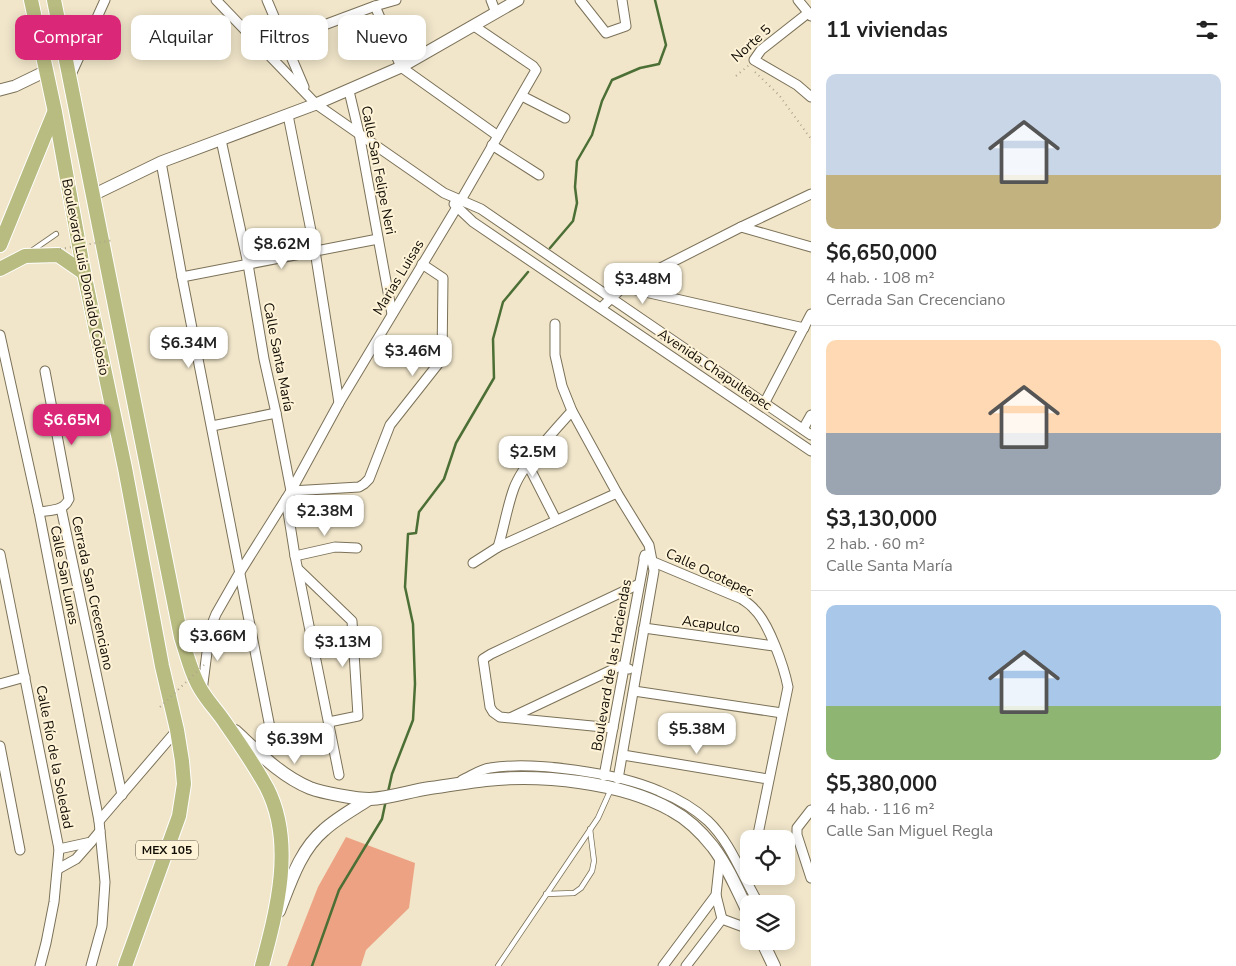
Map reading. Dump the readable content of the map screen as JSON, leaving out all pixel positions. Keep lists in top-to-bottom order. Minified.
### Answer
{"streets":{"main road":["Boulevard Luis Donaldo Colosio","MEX 105"],"street":["Norte 5","Calle San Felipe Neri","Marias Luisas","Calle Santa María","Avenida Chapultepec","Calle Ocotepec","Calle San Lunes","Cerrada San Crecenciano","Acapulco","Boulevard de las Haciendas","Calle Río de la Soledad"]},"crossings":[["Calle San Felipe Neri","Marias Luisas"],["Boulevard Luis Donaldo Colosio","Marias Luisas"],["Marias Luisas","Calle Santa María"],["Marias Luisas","Avenida Chapultepec"],["Calle Ocotepec","Acapulco"],["Calle Ocotepec","Boulevard de las Haciendas"],["Acapulco","Boulevard de las Haciendas"]],"page":{"heading":"11 viviendas","chip":["Comprar","Alquilar","Filtros","Nuevo"],"list":[{"name":"$6,650,000","note":"4 hab. · 108 m² · Cerrada San Crecenciano"},{"name":"$3,130,000","note":"2 hab. · 60 m² · Calle Santa María"},{"name":"$5,380,000","note":"4 hab. · 116 m² · Calle San Miguel Regla"}],"price":["$8.62M","$3.48M","$6.34M","$3.46M","$6.65M","$2.5M","$2.38M","$3.66M","$3.13M","$5.38M","$6.39M"]}}
